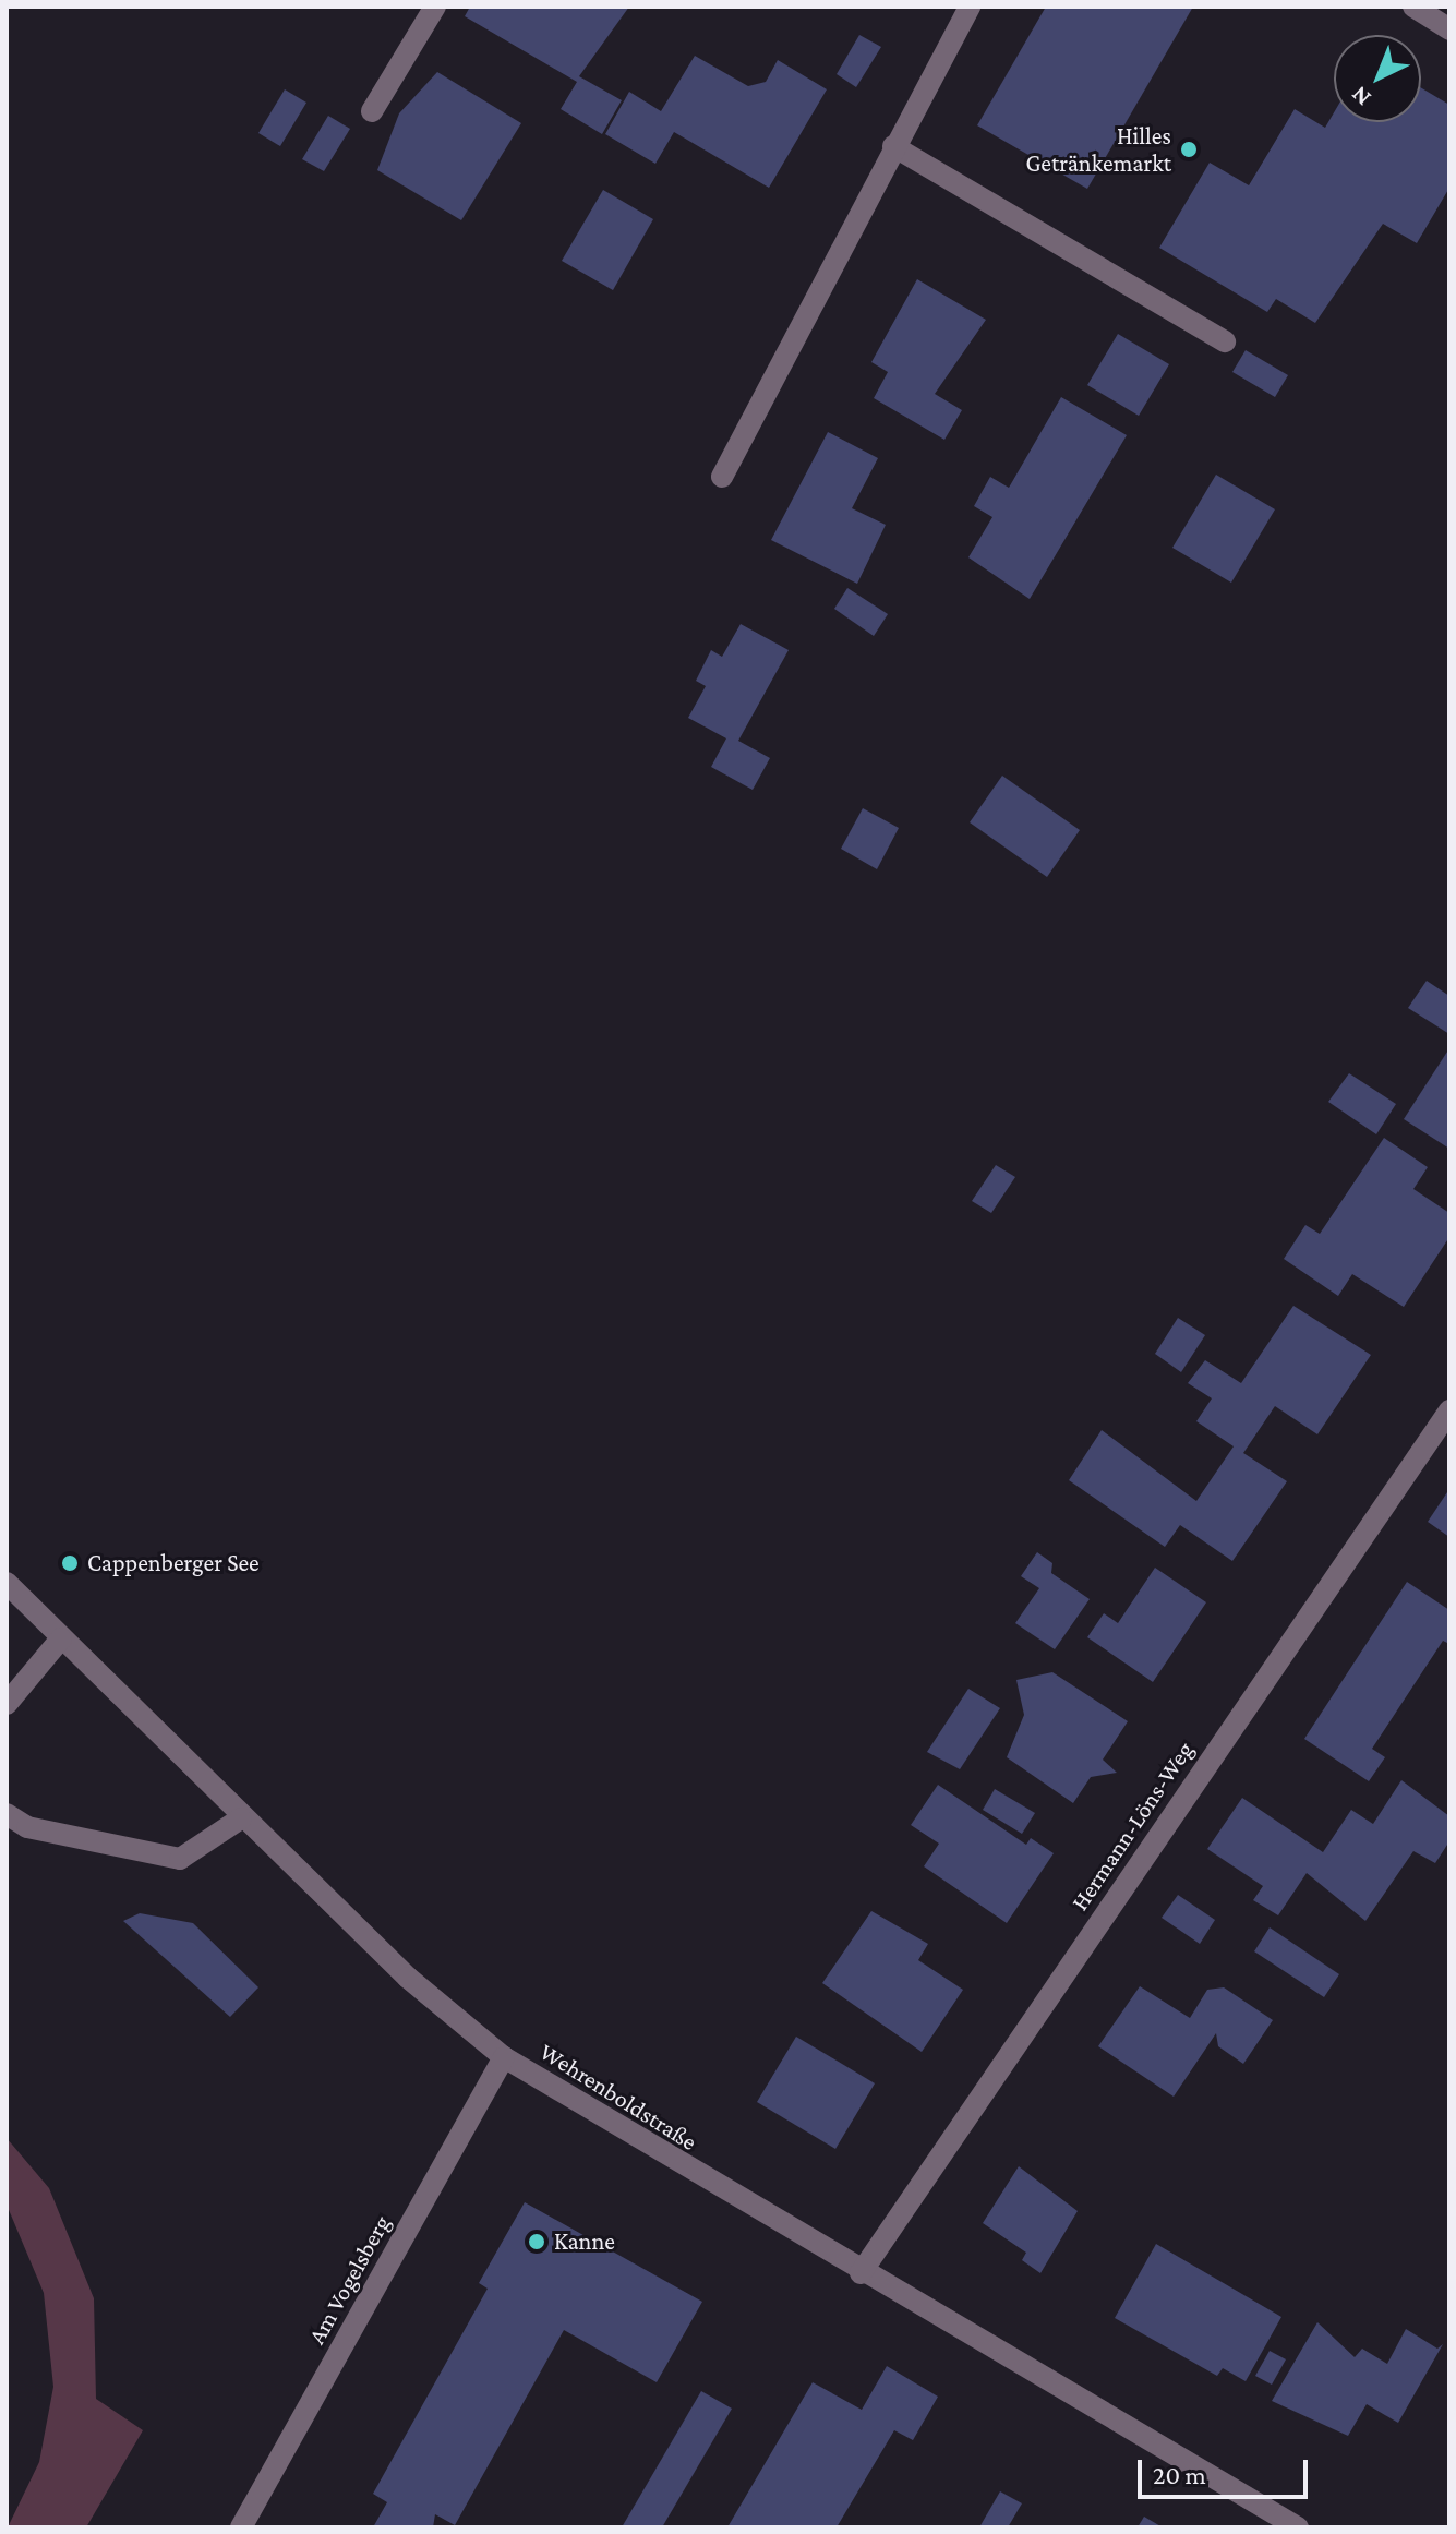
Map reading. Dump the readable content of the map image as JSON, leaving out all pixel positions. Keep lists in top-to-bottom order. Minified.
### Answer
{"streets":{"street":["Hermann-Löns-Weg","Wehrenboldstraße","Am Vogelsberg"]},"crossings":[["Hermann-Löns-Weg","Wehrenboldstraße"],["Wehrenboldstraße","Am Vogelsberg"]],"places":["Hilles Getränkemarkt","Cappenberger See","Kanne"],"scale_bar":"20 m","north":"bottom left"}
